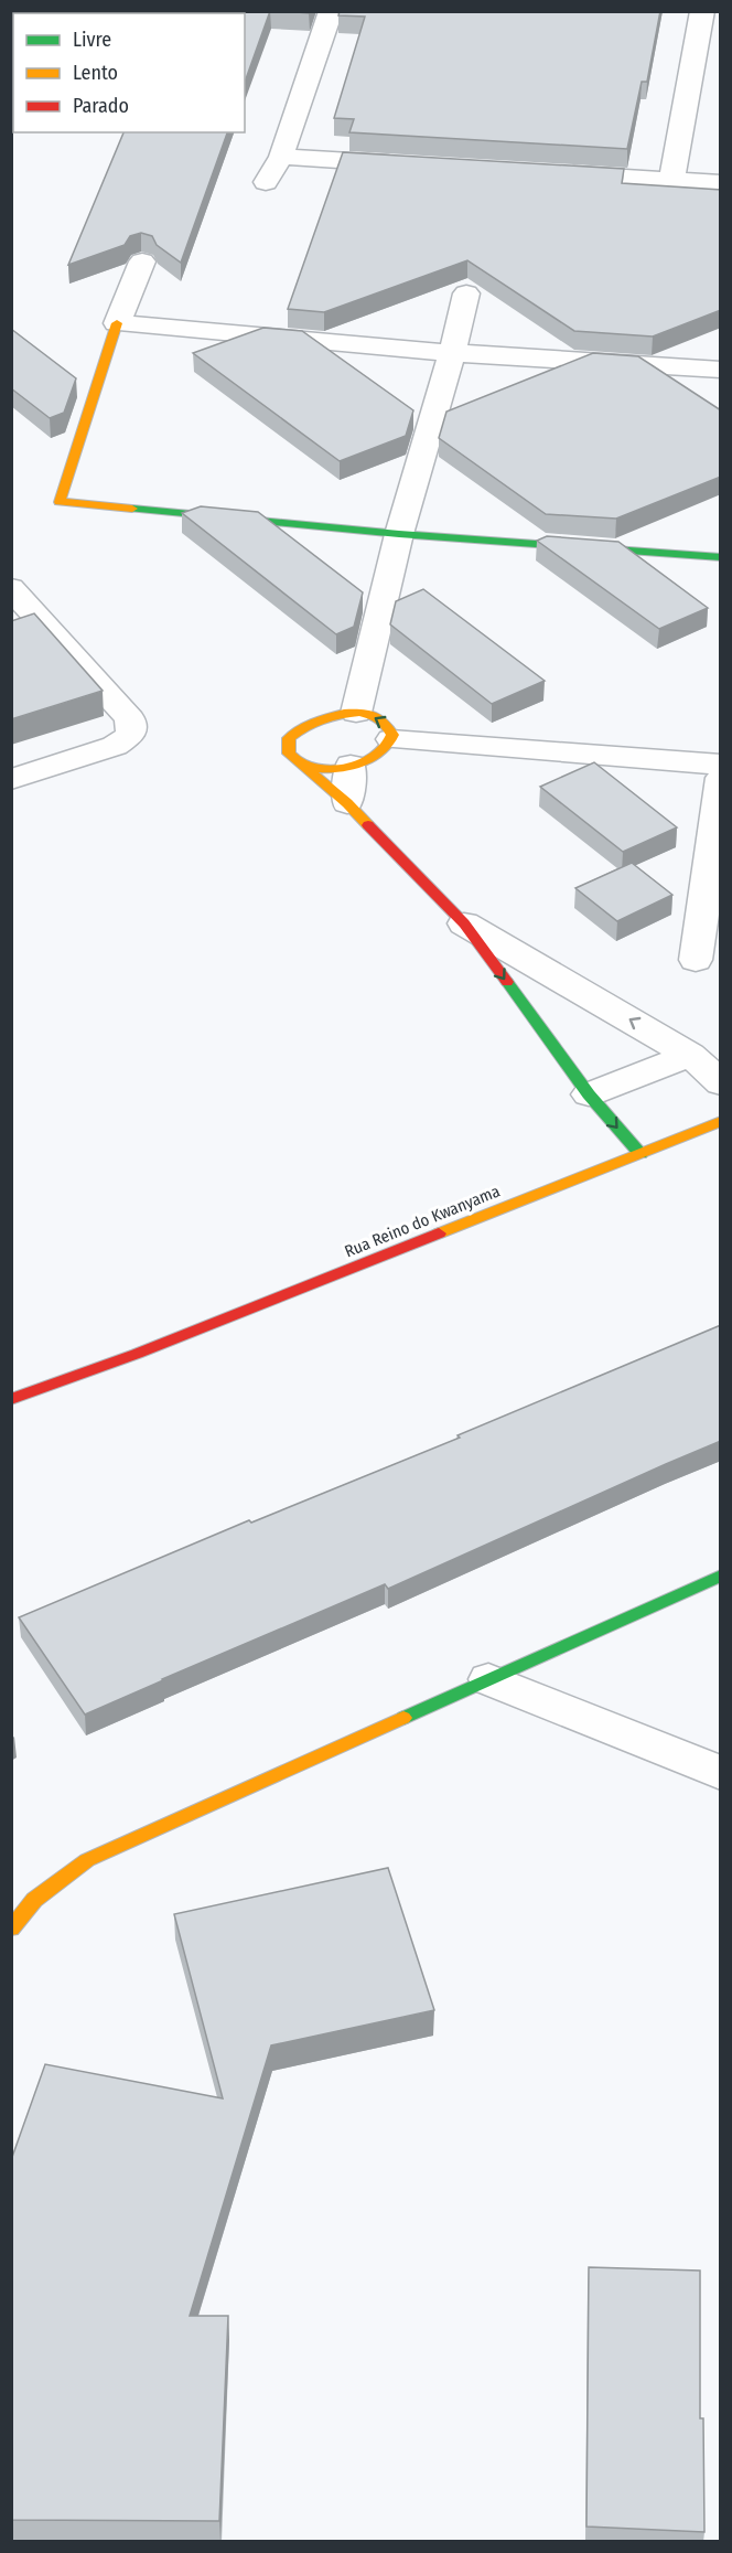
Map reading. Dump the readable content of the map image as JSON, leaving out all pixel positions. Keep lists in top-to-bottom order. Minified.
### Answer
{"streets":{"street":["Rua Reino do Kwanyama"]},"legend":["Livre","Lento","Parado"]}
